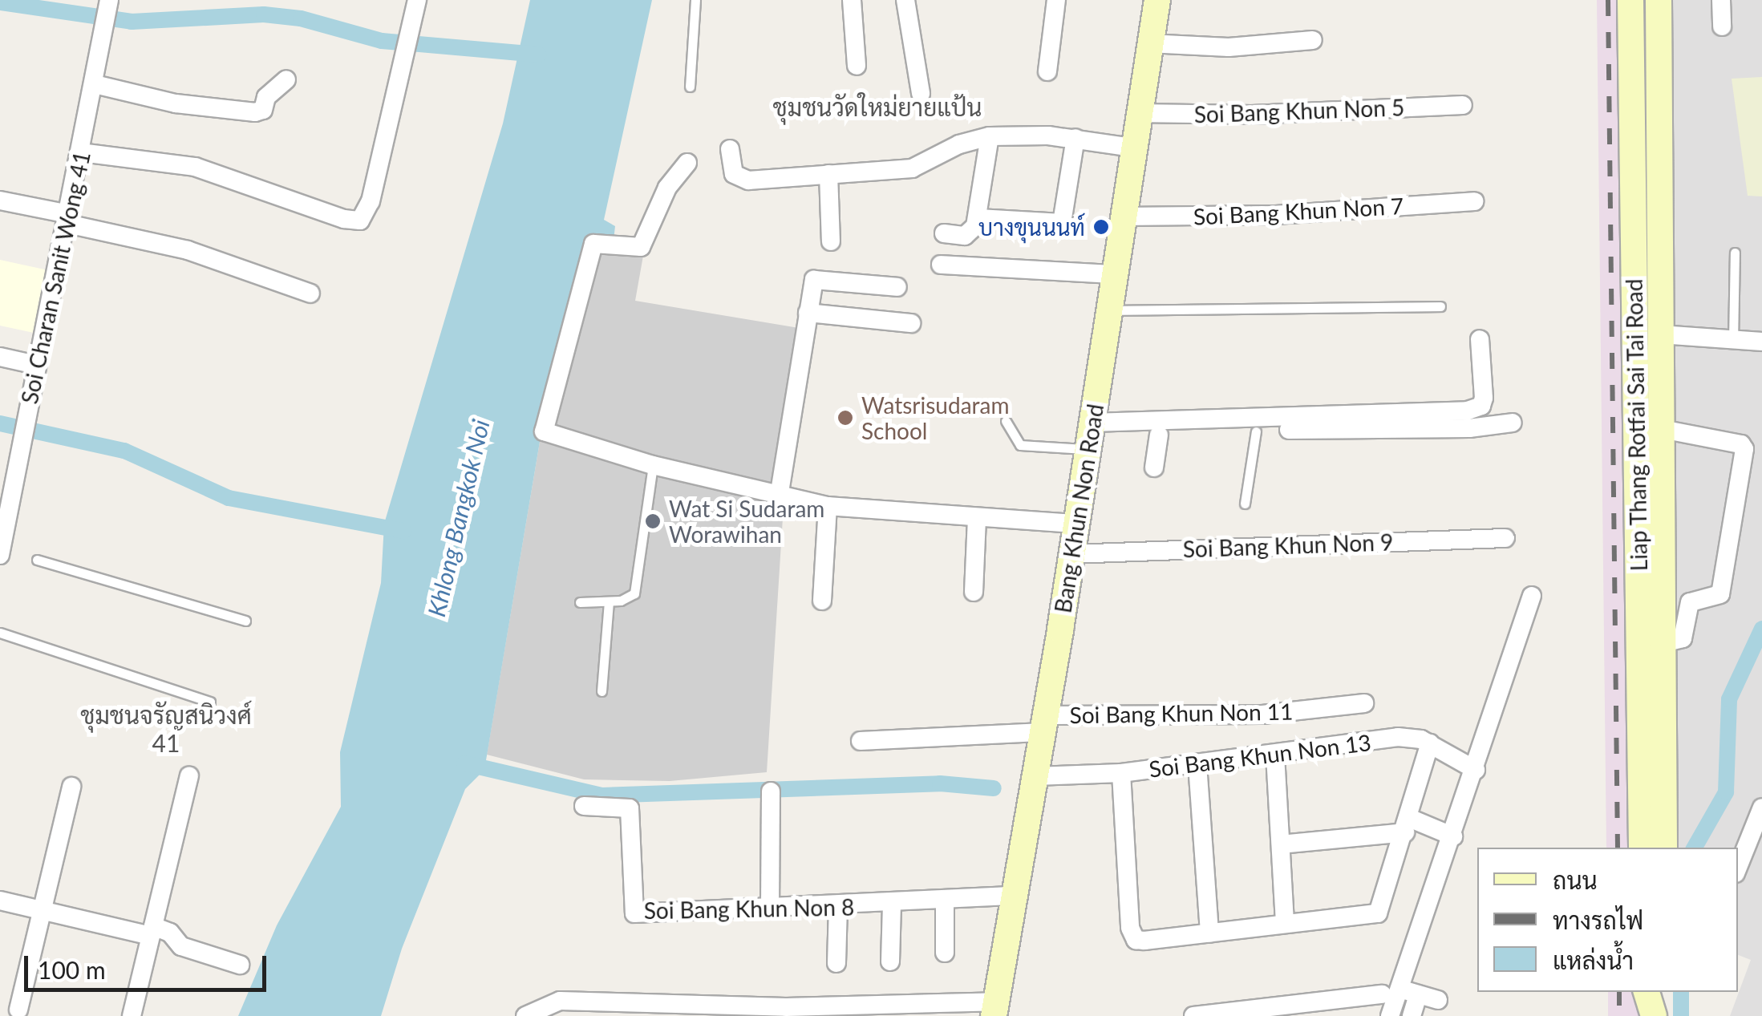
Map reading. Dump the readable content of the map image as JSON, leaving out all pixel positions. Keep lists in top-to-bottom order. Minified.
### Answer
{"streets":{"main road":["Liap Thang Rotfai Sai Tai Road","Bang Khun Non Road"],"street":["Soi Bang Khun Non 5","Soi Bang Khun Non 7","Soi Charan Sanit Wong 41","Soi Bang Khun Non 9","Soi Bang Khun Non 11","Soi Bang Khun Non 13","Soi Bang Khun Non 8"]},"crossings":[["Soi Bang Khun Non 5","Bang Khun Non Road"],["Soi Bang Khun Non 7","Bang Khun Non Road"],["Bang Khun Non Road","Soi Bang Khun Non 9"],["Bang Khun Non Road","Soi Bang Khun Non 11"],["Bang Khun Non Road","Soi Bang Khun Non 13"],["Bang Khun Non Road","Soi Bang Khun Non 8"]],"districts":["ชุมชนวัดใหม่ยายแป้น","ชุมชนจรัญสนิวงศ์ 41"],"water":["Khlong Bangkok Noi"],"places":["บางขุนนนท์","Watsrisudaram School","Wat Si Sudaram Worawihan"],"legend":["ถนน","ทางรถไฟ","แหล่งน้ำ"],"scale_bar":"100 m"}
